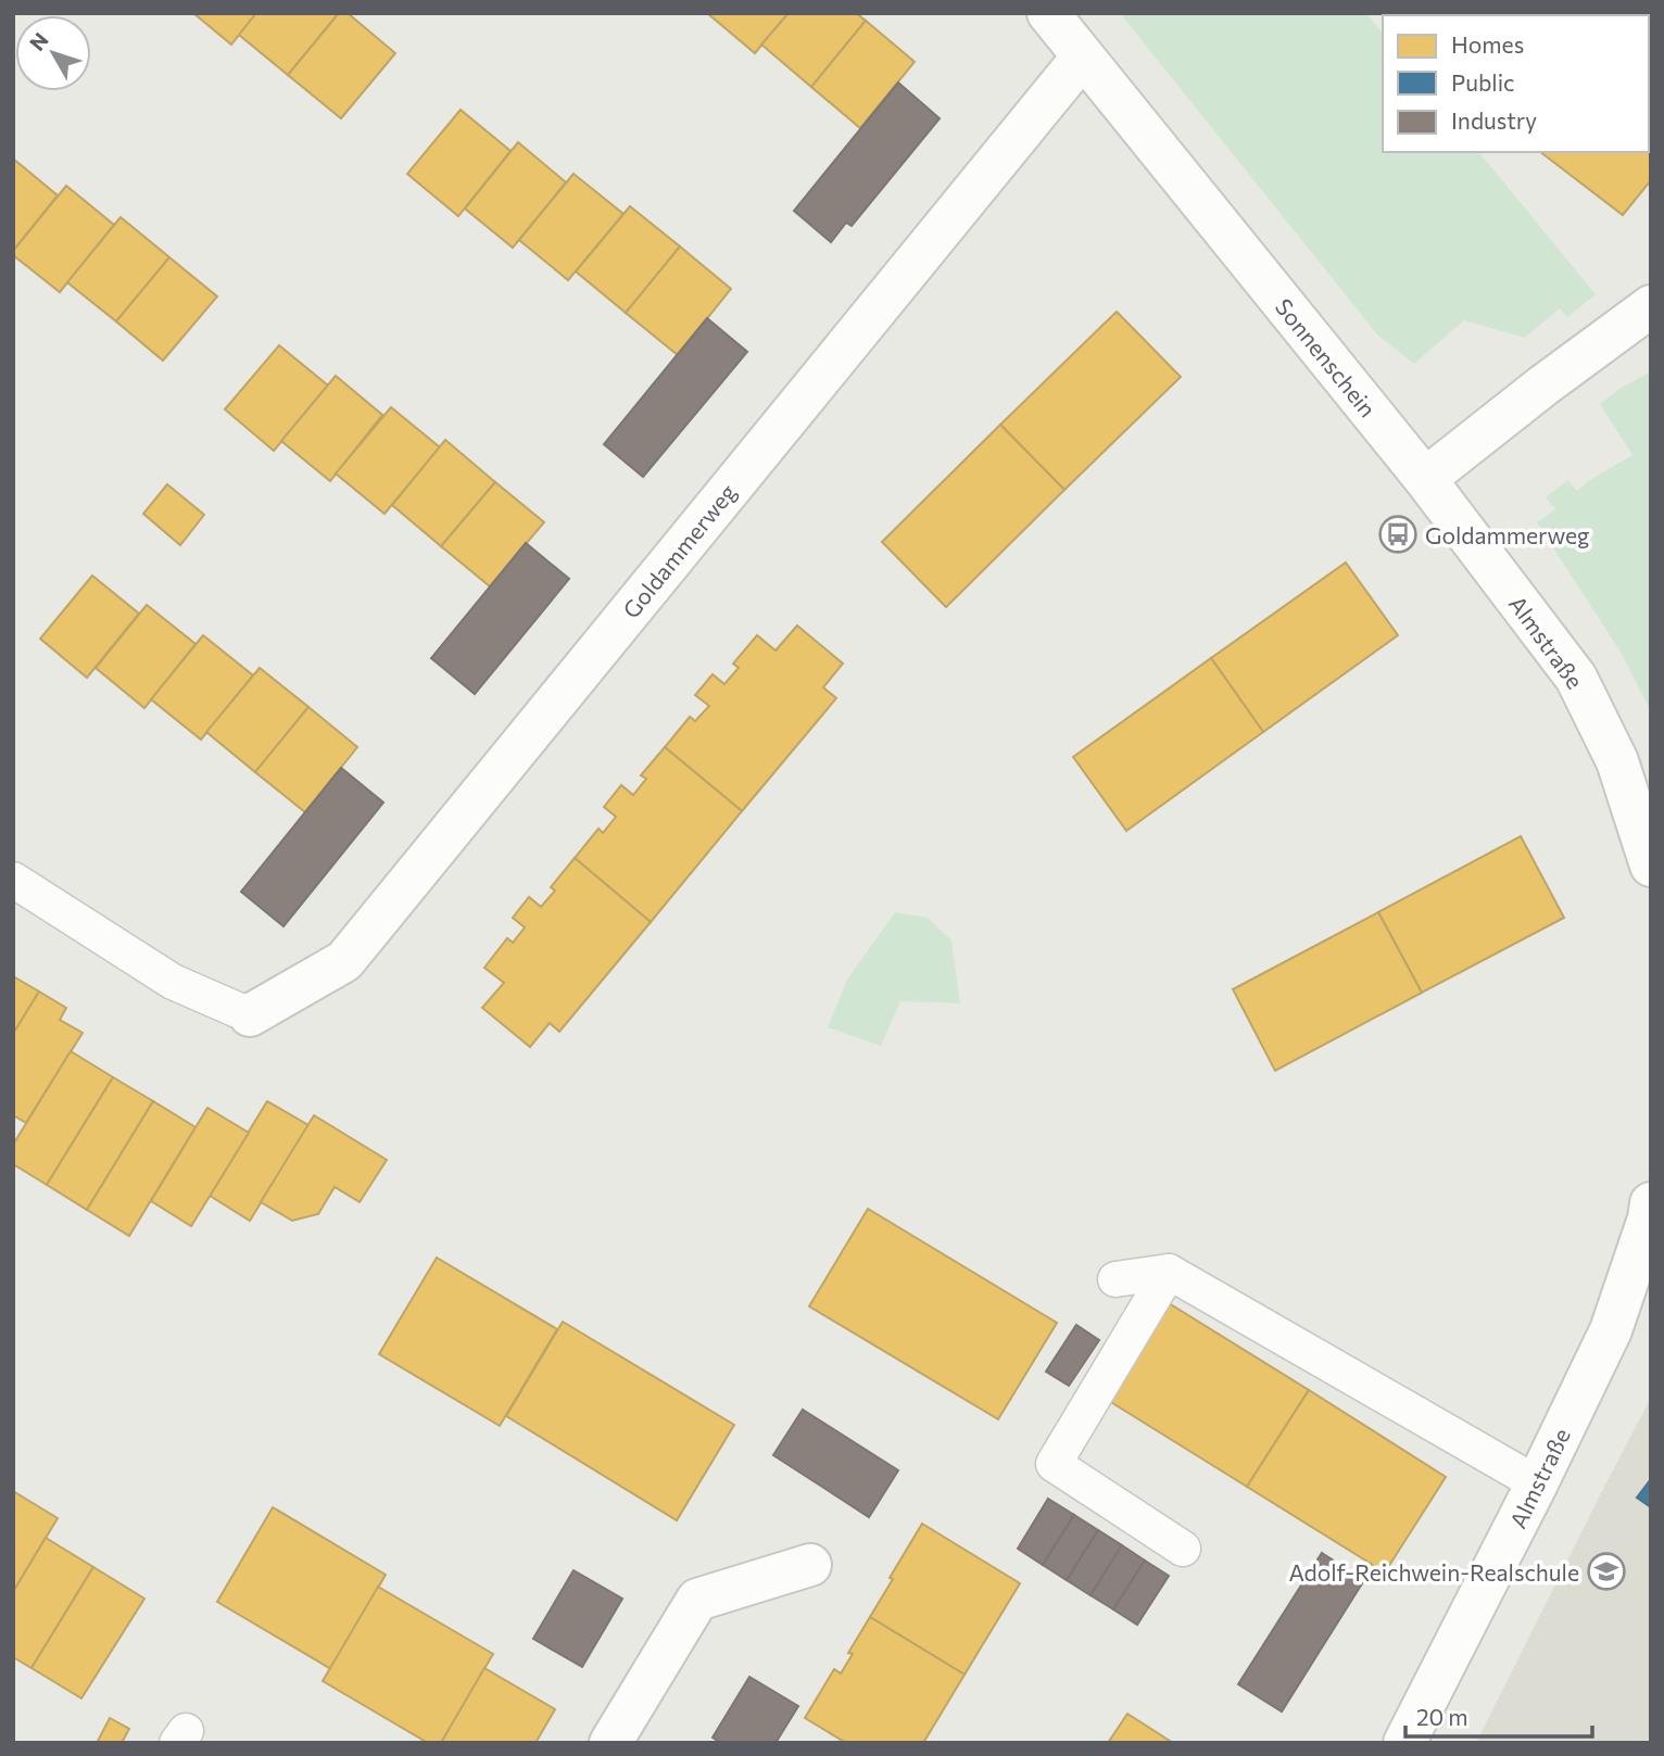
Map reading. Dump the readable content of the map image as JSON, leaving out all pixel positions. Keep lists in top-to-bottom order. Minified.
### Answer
{"streets":{"street":["Sonnenschein","Goldammerweg","Almstraße"]},"crossings":[["Sonnenschein","Goldammerweg"],["Sonnenschein","Almstraße"]],"places":{"bus stop":["Goldammerweg"],"school or university":["Adolf-Reichwein-Realschule"]},"legend":["Homes","Public","Industry"],"scale_bar":"20 m","north":"top left"}
